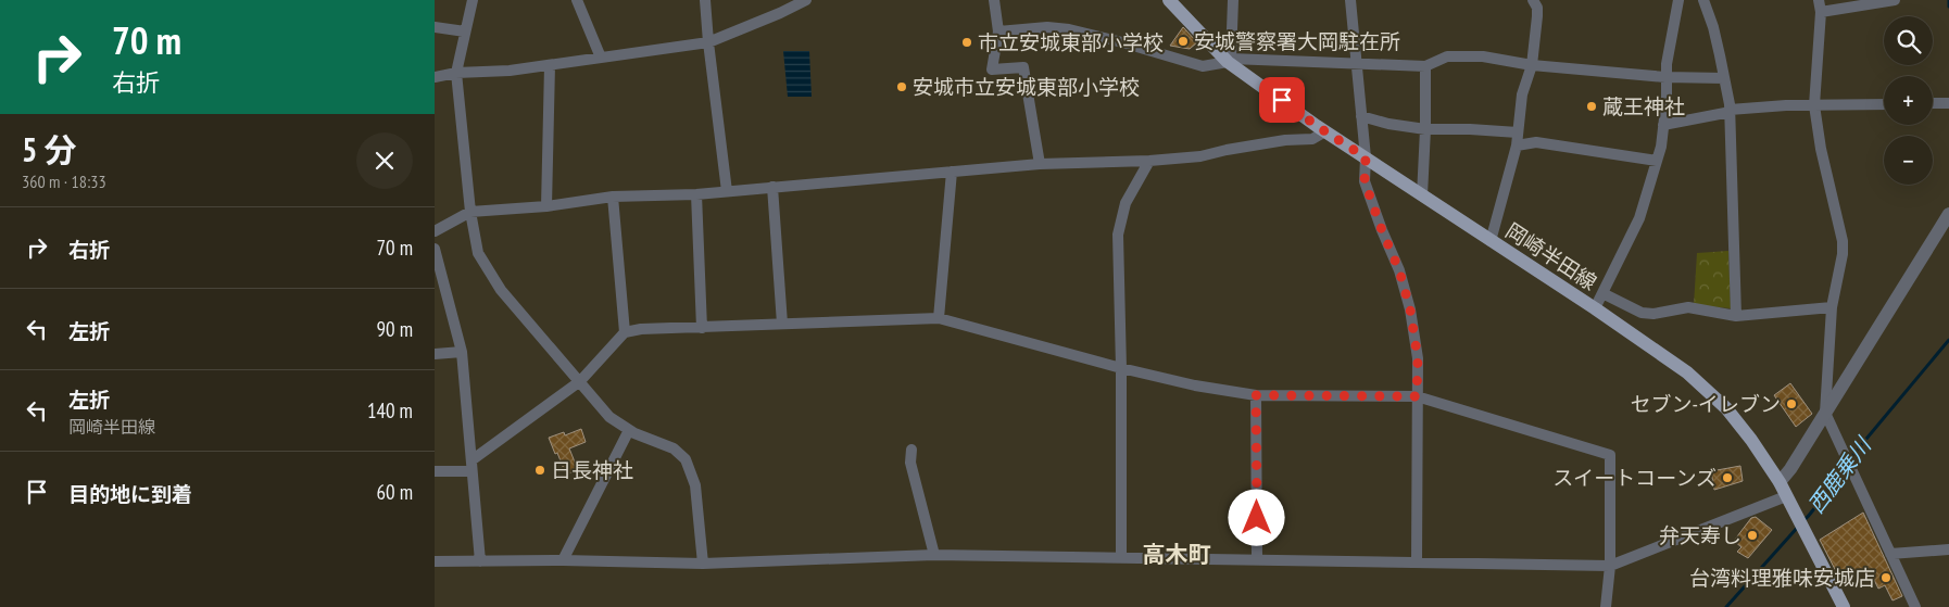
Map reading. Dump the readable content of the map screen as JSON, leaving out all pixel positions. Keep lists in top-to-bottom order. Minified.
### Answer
{"streets":{"main road":["岡崎半田線"]},"districts":["高木町"],"water":["西鹿乗川"],"places":["安城警察署大岡駐在所","市立安城東部小学校","安城市立安城東部小学校","蔵王神社","セブン-イレブン","日長神社","スイートコーンズ","弁天寿し","台湾料理雅味安城店"],"page":{"turn":["70 m","右折"],"map_buttons":["+","−"],"heading":["5 分","360 m · 18:33"],"list":[{"name":"右折","value":"70 m"},{"name":"左折","value":"90 m"},{"name":"左折","note":"岡崎半田線","value":"140 m"},{"name":"目的地に到着","value":"60 m"}]}}
